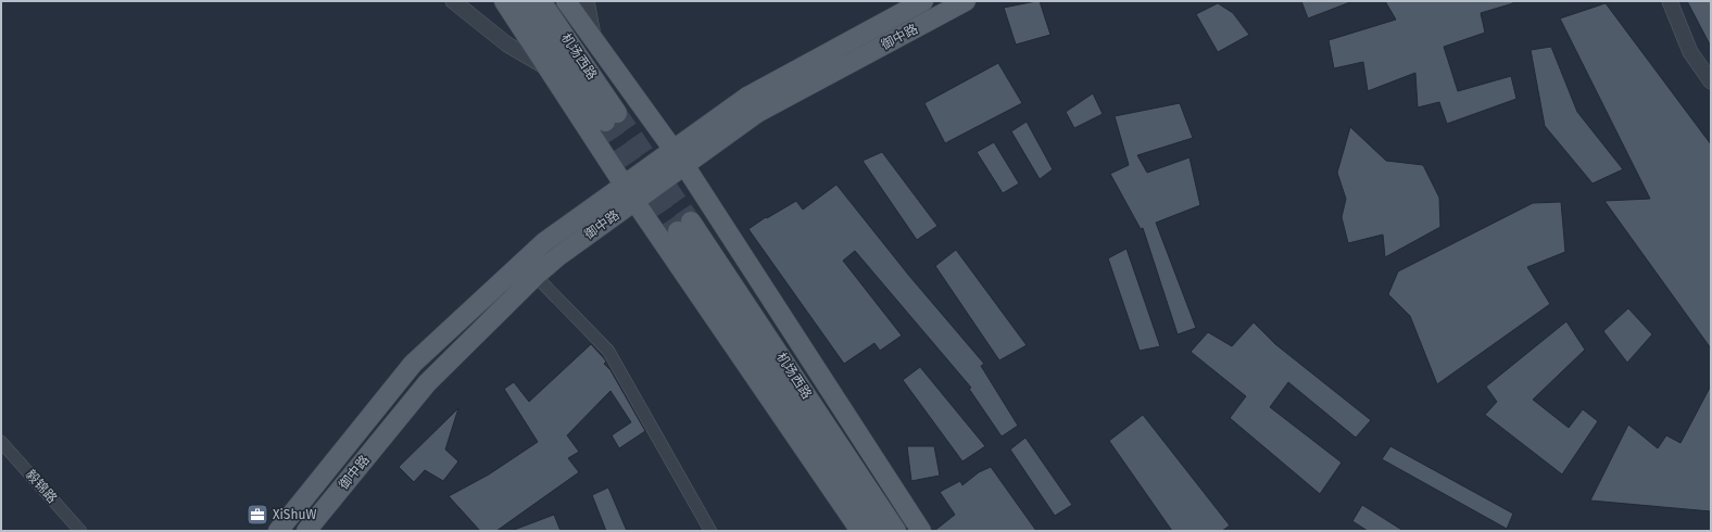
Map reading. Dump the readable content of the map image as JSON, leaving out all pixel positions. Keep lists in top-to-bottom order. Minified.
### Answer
{"streets":{"main road":["御中路","机场西路"],"street":["毅锦路"]},"places":{"office":["XiShuW"]}}
